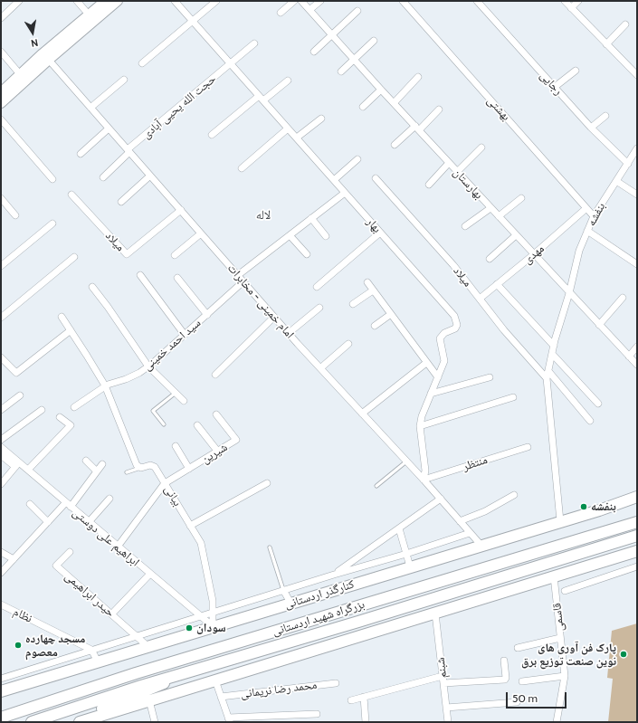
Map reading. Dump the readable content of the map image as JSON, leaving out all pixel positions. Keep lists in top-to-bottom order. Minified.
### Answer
{"streets":{"main road":["کنارگذر اردستانی","بزرگراه شهید اردستانی"],"street":["رجایی","حجت الله یحیی آبادی","بهشتی","بهارستان","بنفشه","بهار","میلاد","مهدی","امام خمینی - مخابرات","سید احمد خمینی","شیرین","منتظر","بیانی","ابراهیم علی دوستی","حیدر ابراهیمی","نظام","قاسمی","شبنم","محمد رضا نریمانی"]},"crossings":[["رجایی","بنفشه"],["حجت الله یحیی آبادی","بهار"],["حجت الله یحیی آبادی","امام خمینی - مخابرات"],["بهشتی","بنفشه"],["بهشتی","مهدی"],["بهارستان","بنفشه"],["بهارستان","مهدی"],["بنفشه","میلاد"],["بنفشه","کنارگذر اردستانی"],["بهار","امام خمینی - مخابرات"],["بهار","منتظر"],["میلاد","مهدی"],["میلاد","امام خمینی - مخابرات"],["امام خمینی - مخابرات","سید احمد خمینی"],["امام خمینی - مخابرات","منتظر"],["امام خمینی - مخابرات","کنارگذر اردستانی"],["شیرین","بیانی"],["بیانی","ابراهیم علی دوستی"],["بیانی","کنارگذر اردستانی"],["ابراهیم علی دوستی","کنارگذر اردستانی"],["حیدر ابراهیمی","کنارگذر اردستانی"]],"districts":["لاله"],"places":["بنفشه","سودان","مسجد چهارده معصوم","پارک فن آوری های نوین صنعت توزیع برق"],"scale_bar":"50 m","north":"bottom"}
